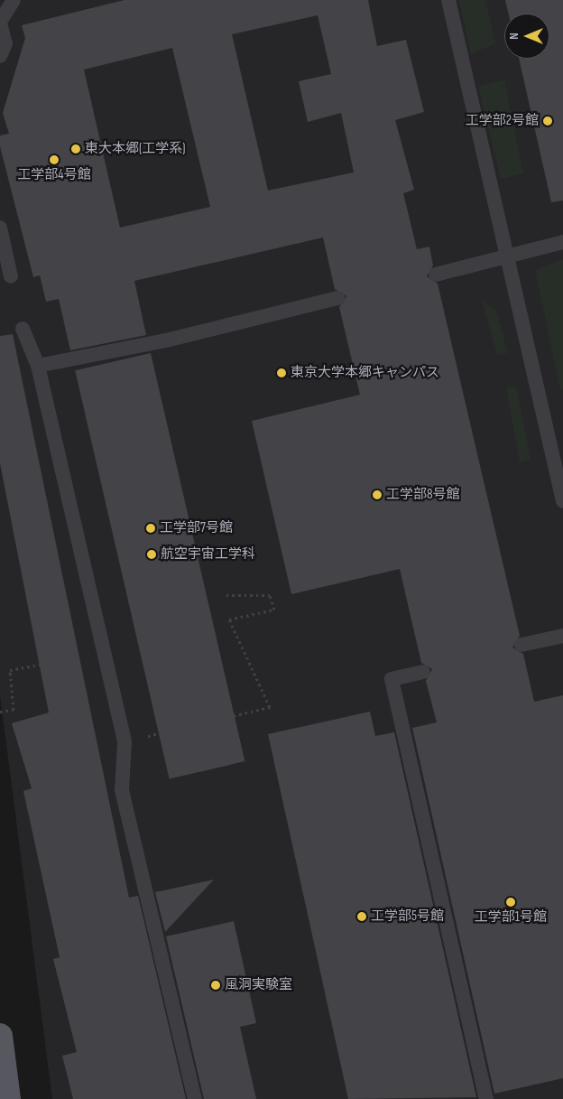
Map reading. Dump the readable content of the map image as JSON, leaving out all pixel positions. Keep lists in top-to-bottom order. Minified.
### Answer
{"places":["工学部2号館","東大本郷(工学系)","工学部4号館","東京大学本郷キャンパス","工学部8号館","工学部7号館","航空宇宙工学科","工学部1号館","工学部5号館","風洞実験室"],"north":"left"}
